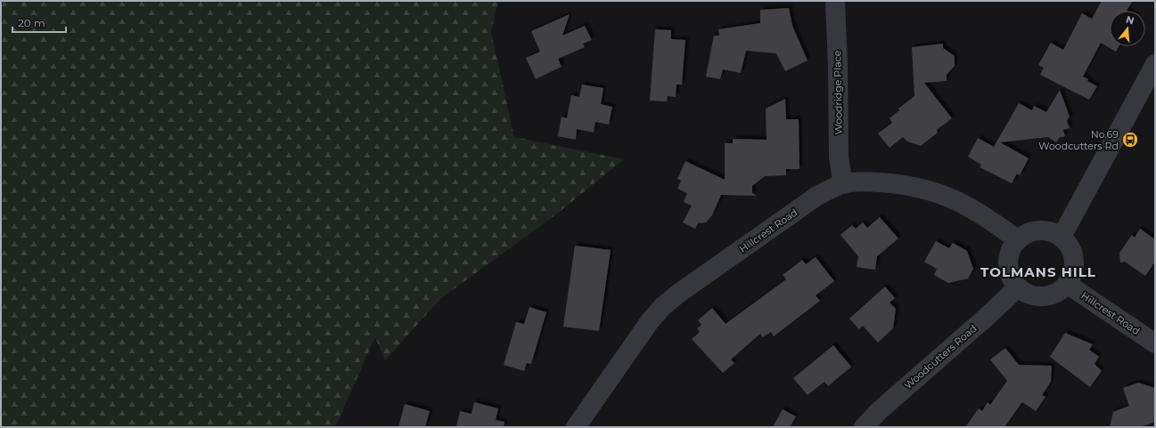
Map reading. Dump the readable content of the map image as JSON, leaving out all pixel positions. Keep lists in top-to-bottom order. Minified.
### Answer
{"streets":{"street":["Woodridge Place","Hillcrest Road","Woodcutters Road"]},"crossings":[["Woodridge Place","Hillcrest Road"],["Hillcrest Road","Woodcutters Road"]],"districts":["TOLMANS HILL"],"places":{"bus stop":["No.69 Woodcutters Rd"]},"scale_bar":"20 m","north":"top"}
